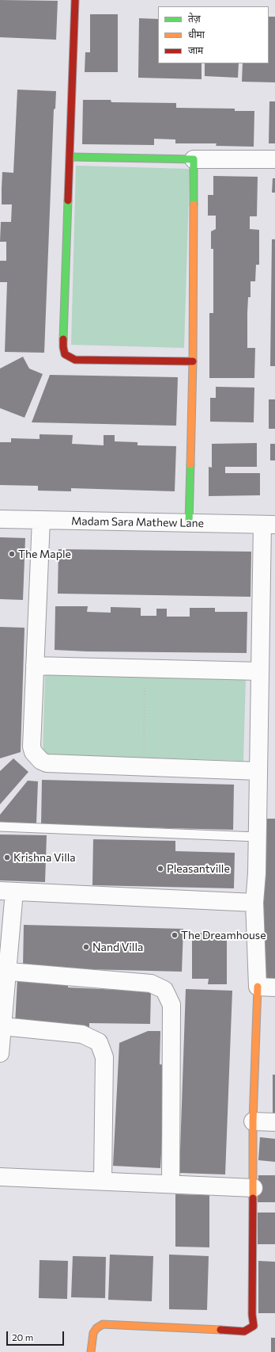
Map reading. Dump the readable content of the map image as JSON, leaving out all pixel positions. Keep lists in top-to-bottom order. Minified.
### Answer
{"streets":{"street":["Madam Sara Mathew Lane"]},"places":["The Maple","Krishna Villa","Pleasantville","The Dreamhouse","Nand Villa"],"legend":["तेज़","धीमा","जाम"],"scale_bar":"20 m"}
